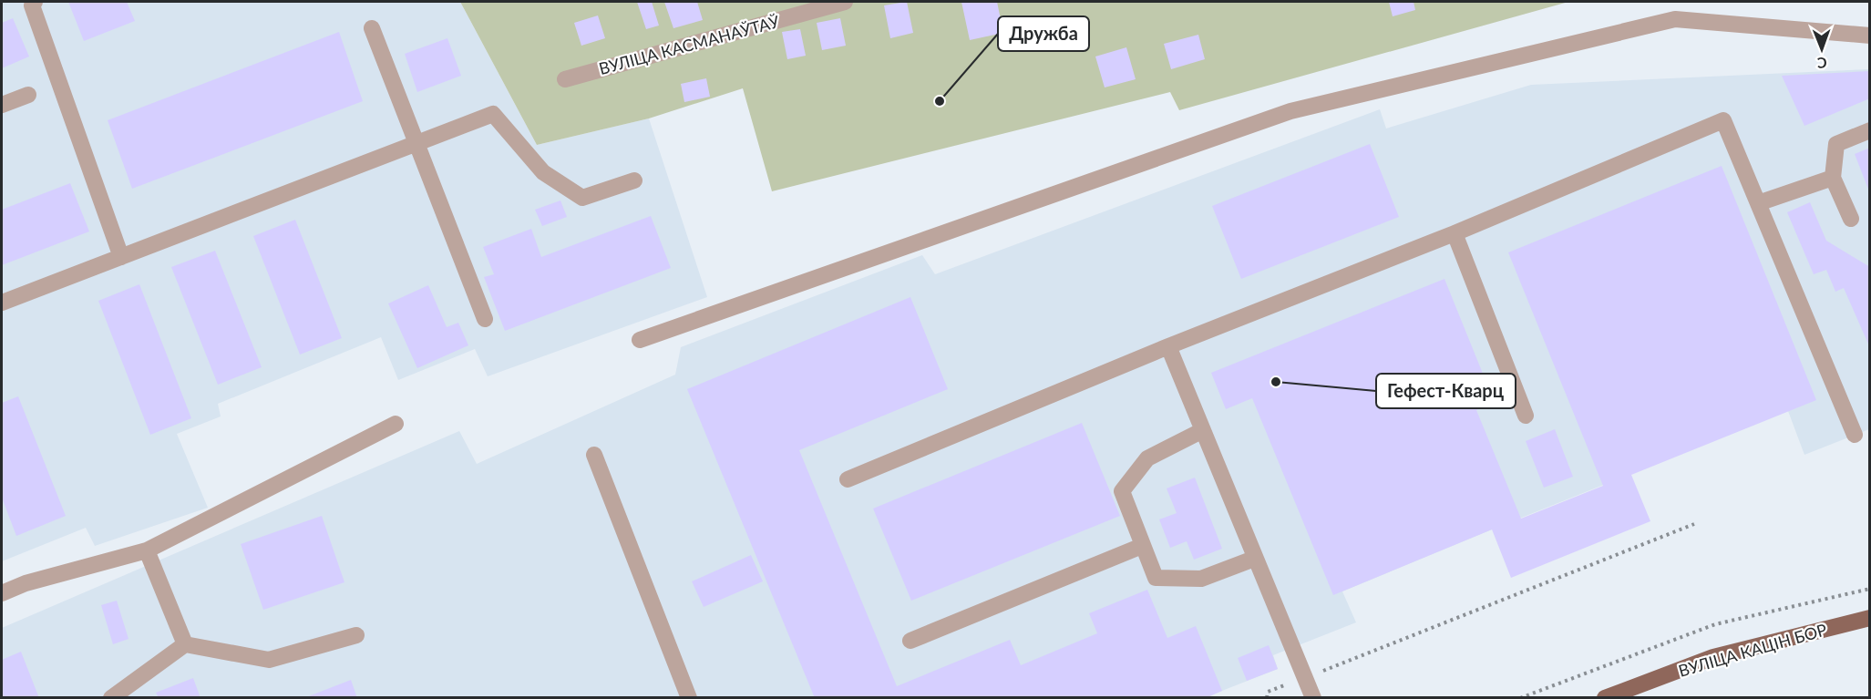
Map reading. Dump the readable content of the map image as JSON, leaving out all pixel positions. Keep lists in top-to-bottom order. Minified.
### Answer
{"streets":{"main road":["ВУЛІЦА КАЦІН БОР"],"lane":["ВУЛІЦА КАСМАНАЎТАЎ"]},"places":["Дружба","Гефест-Кварц"],"north":"bottom"}
